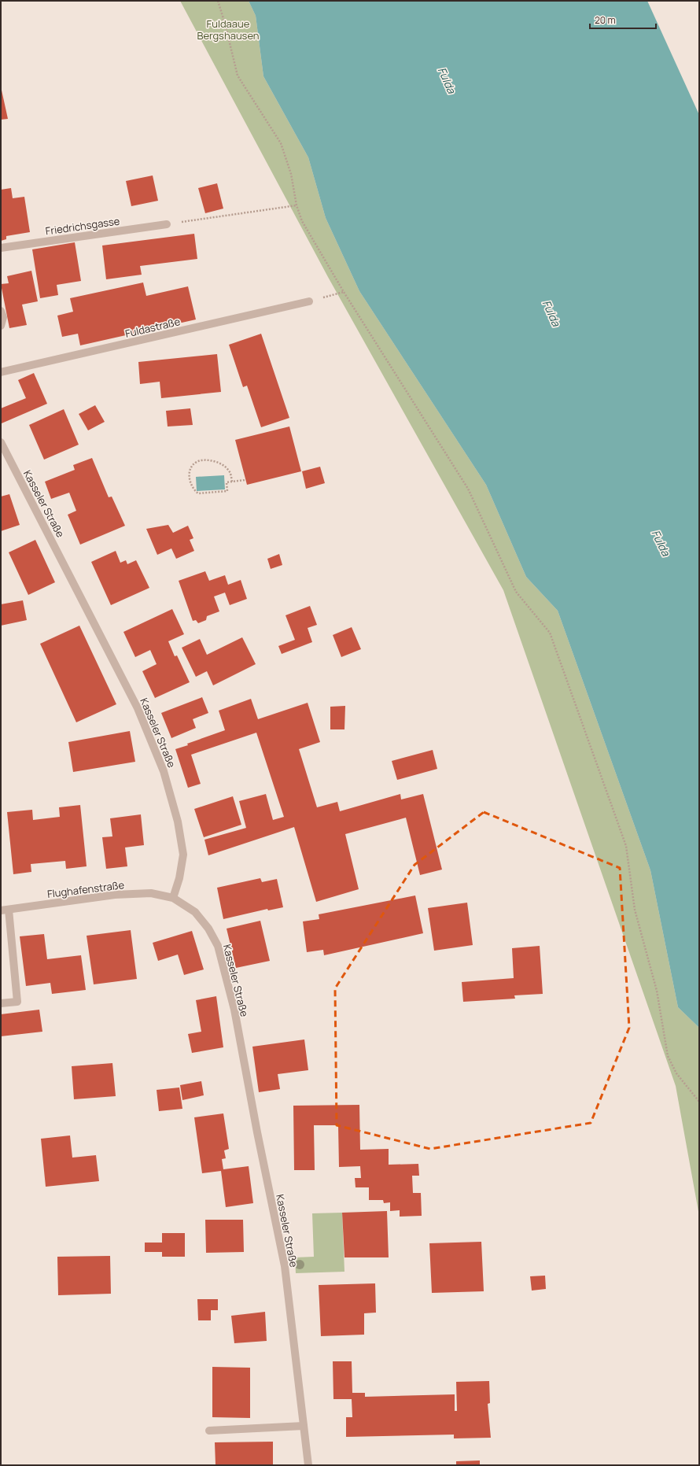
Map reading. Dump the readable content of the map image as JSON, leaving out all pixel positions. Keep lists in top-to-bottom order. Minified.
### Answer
{"streets":{"street":["Friedrichsgasse","Fuldastraße","Kasseler Straße","Flughafenstraße"]},"crossings":[["Kasseler Straße","Flughafenstraße"]],"water":["Fulda"],"parks":["Fuldaaue Bergshausen"],"scale_bar":"20 m"}
